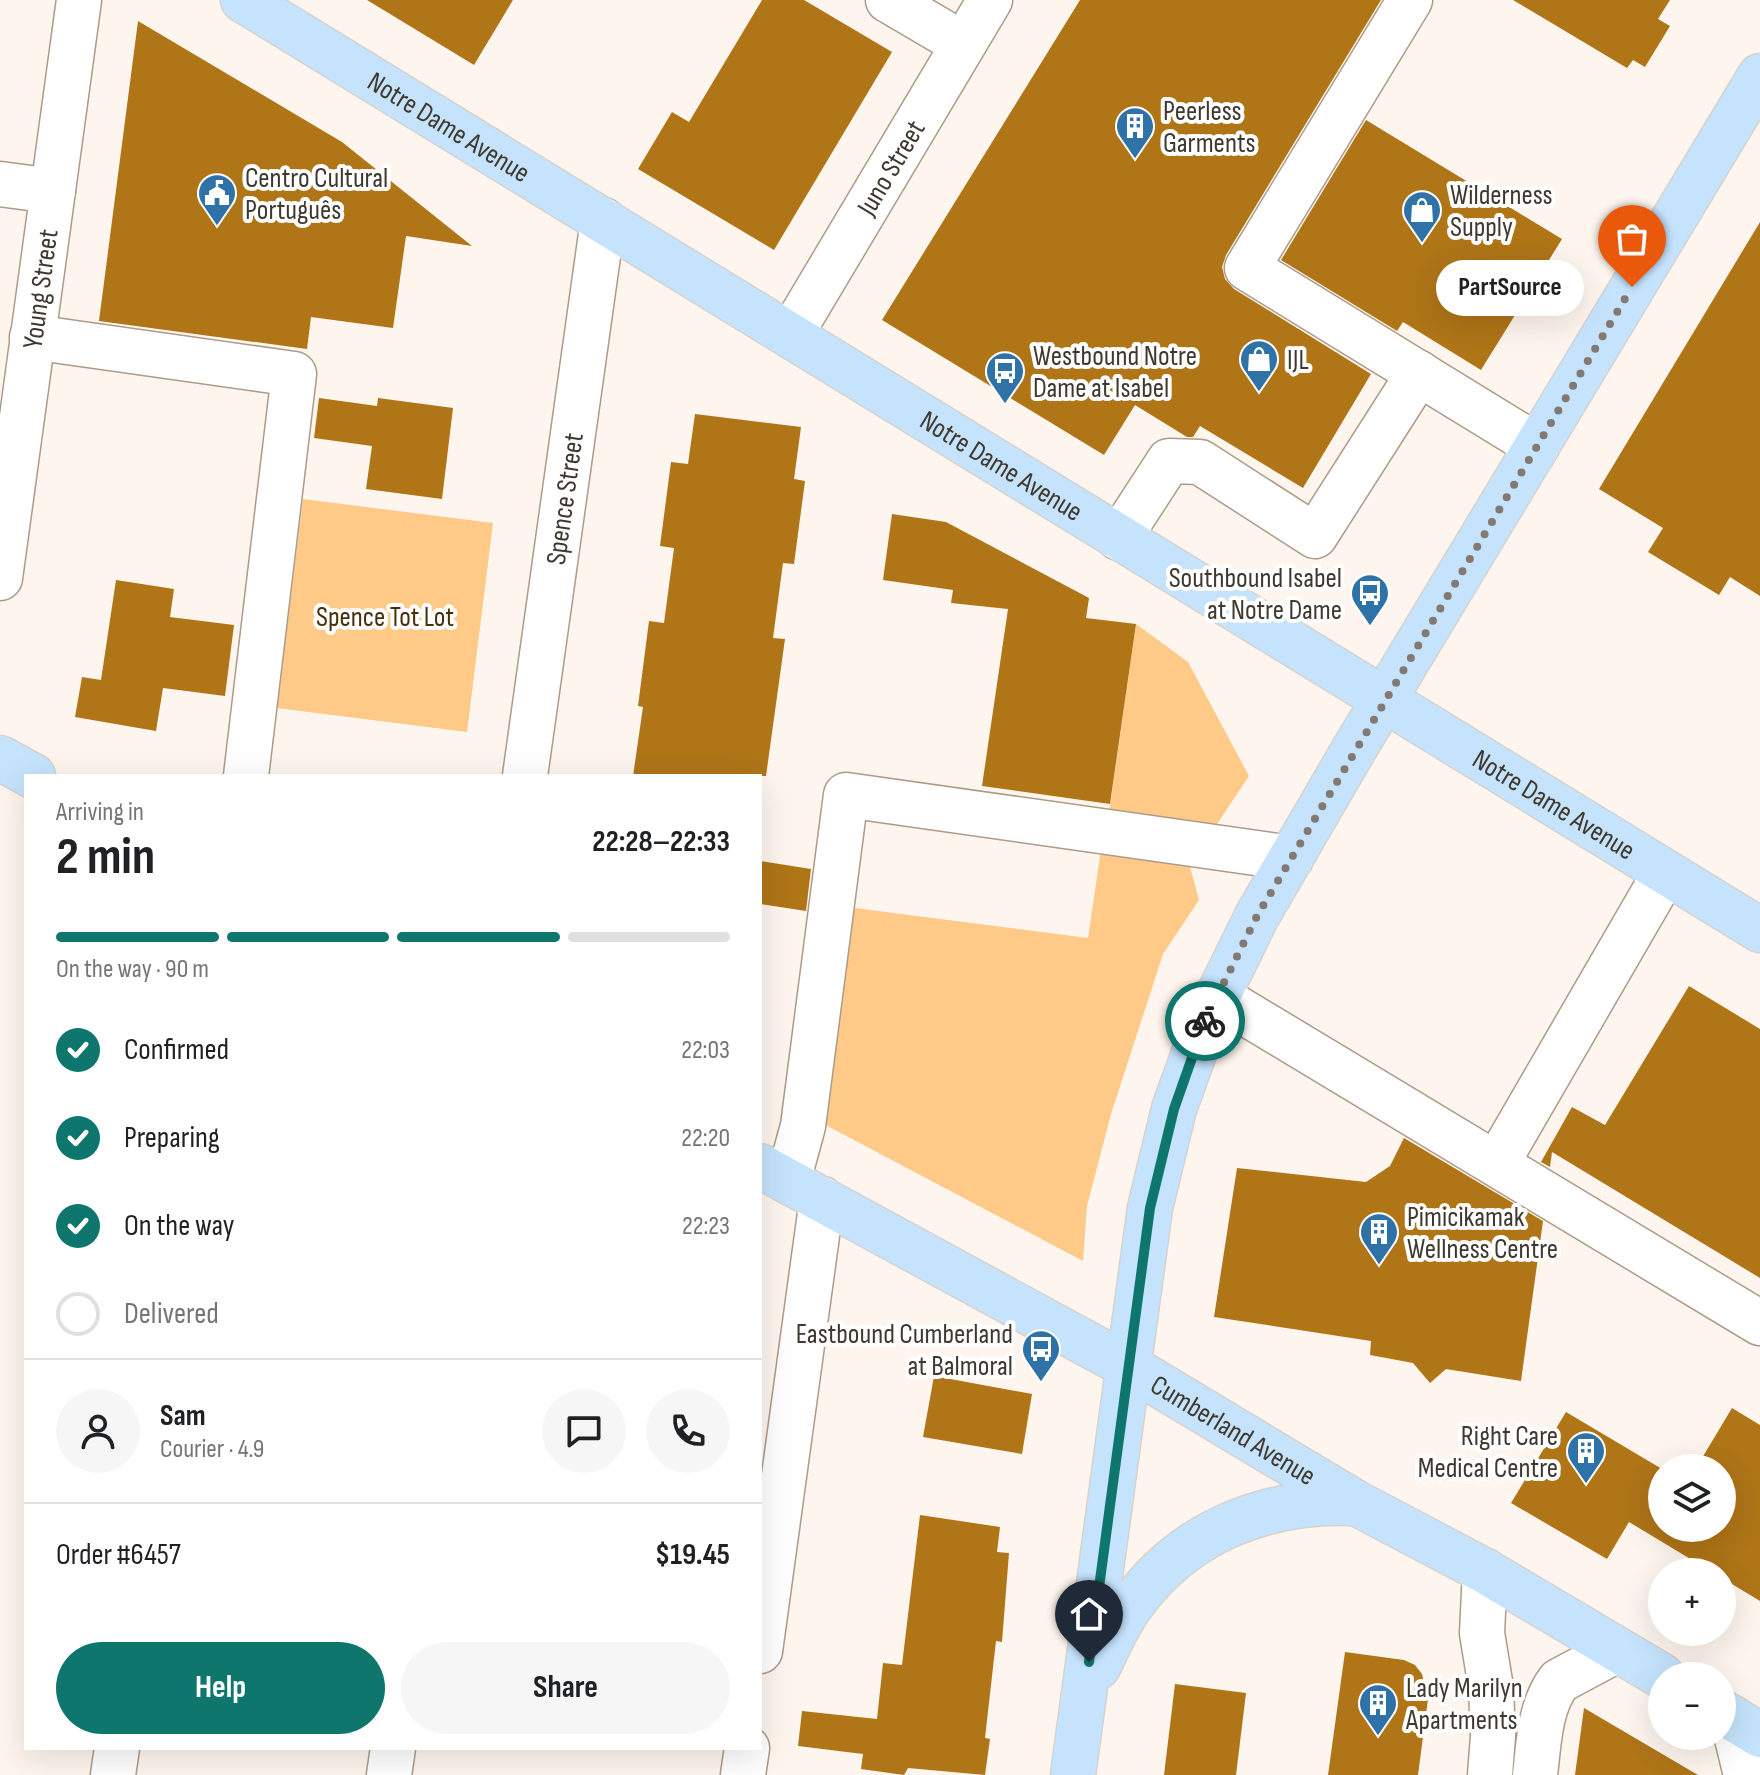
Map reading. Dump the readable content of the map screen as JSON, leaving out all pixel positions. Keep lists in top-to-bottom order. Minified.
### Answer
{"streets":{"main road":["Notre Dame Avenue","Cumberland Avenue"],"street":["Juno Street","Young Street","Spence Street"]},"crossings":[["Notre Dame Avenue","Juno Street"],["Notre Dame Avenue","Spence Street"]],"parks":["Spence Tot Lot"],"places":{"building":["Peerless Garments","Pimicikamak Wellness Centre","Right Care Medical Centre","Lady Marilyn Apartments"],"public building":["Centro Cultural Português"],"shop":["Wilderness Supply","IJL"],"other":["PartSource"],"bus stop":["Westbound Notre Dame at Isabel","Southbound Isabel at Notre Dame","Eastbound Cumberland at Balmoral"]},"page":{"bubble":"PartSource","heading":["2 min","Arriving in","22:28–22:33"],"panel":["Sam","Courier · 4.9","Order #6457","$19.45"],"bar":"On the way · 90 m","list":[["Confirmed","22:03"],["Preparing","22:20"],["On the way","22:23"],"Delivered"],"map_buttons":["+","−"],"buttons":["Help","Share"]}}
